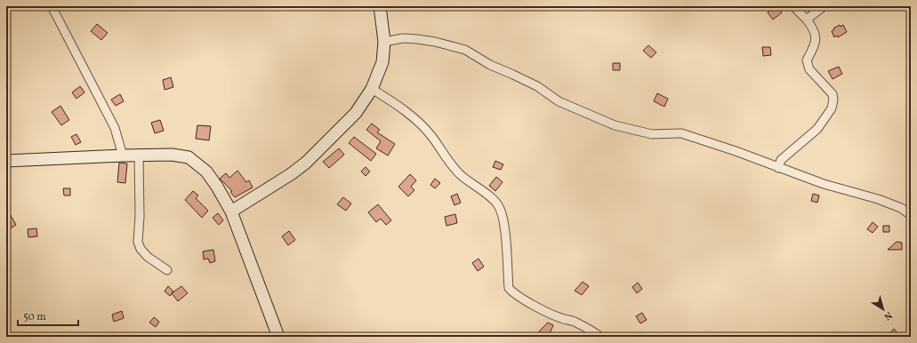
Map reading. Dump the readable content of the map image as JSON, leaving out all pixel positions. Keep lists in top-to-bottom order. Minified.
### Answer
{"scale_bar":"50 m","north":"bottom right"}
